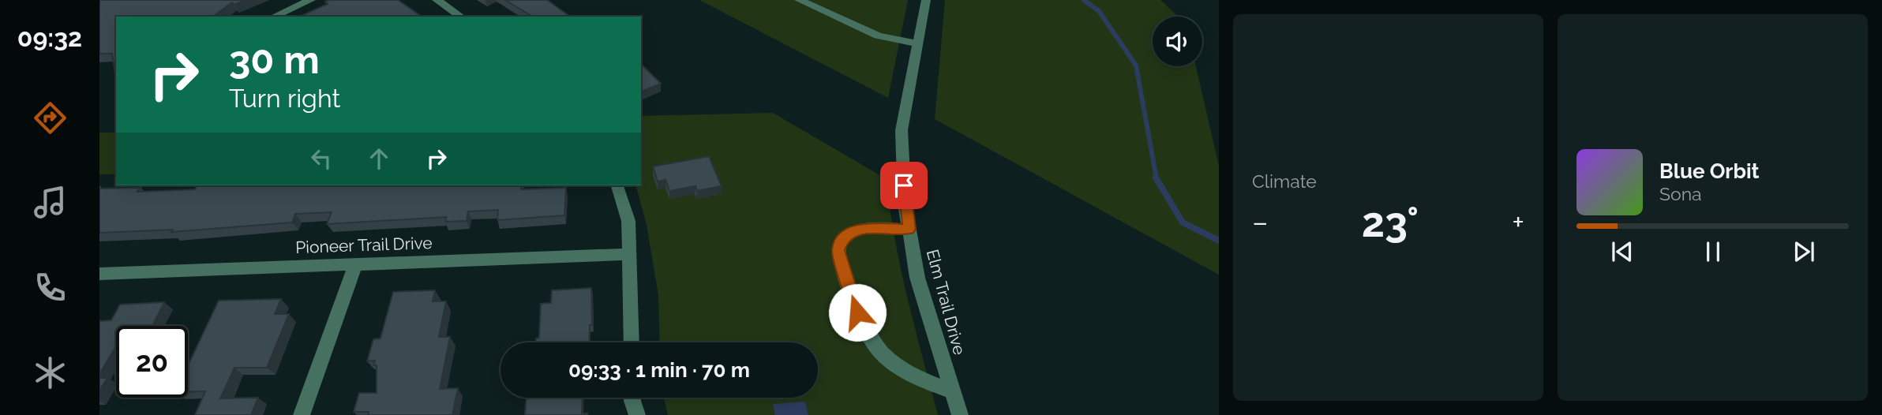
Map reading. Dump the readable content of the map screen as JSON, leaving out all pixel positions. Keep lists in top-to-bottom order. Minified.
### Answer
{"streets":{"street":["Pioneer Trail Drive","Elm Trail Drive"]},"page":{"tabs":"09:32","tile":"Climate","turn":["30 m","Turn right"],"song":["Blue Orbit","Sona"],"heat":["−","23°","+"],"limit":"20","trip":"09:33 · 1 min · 70 m"}}
